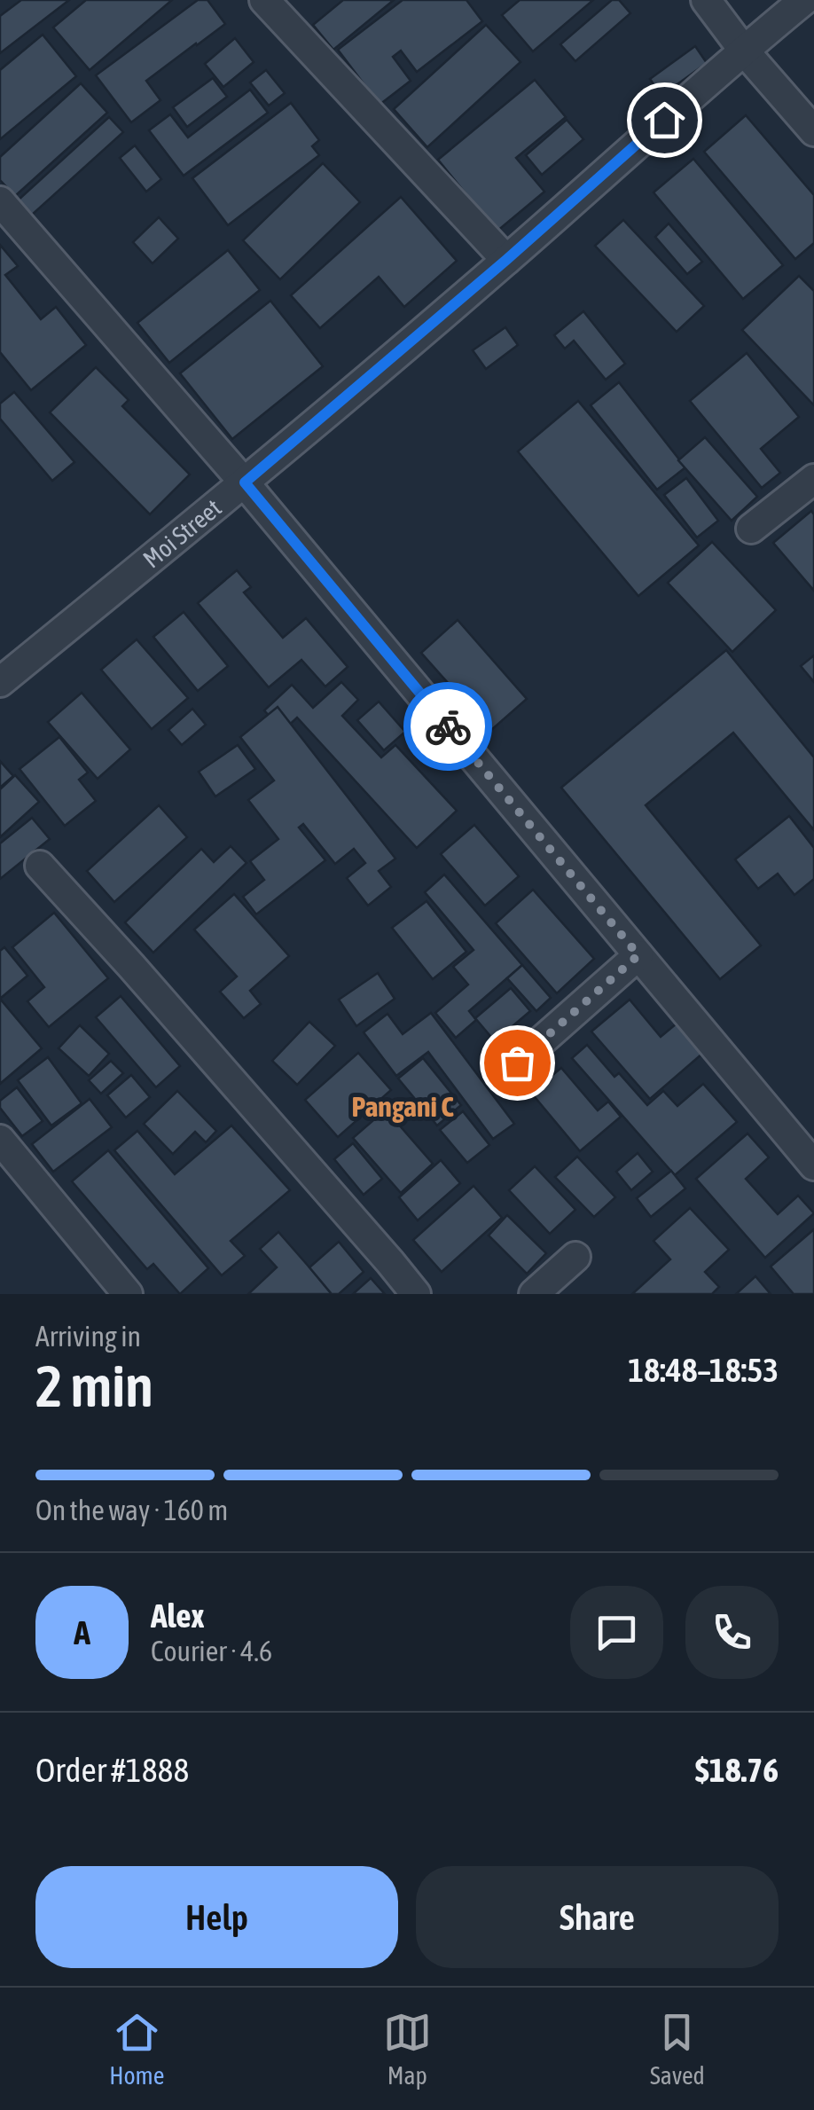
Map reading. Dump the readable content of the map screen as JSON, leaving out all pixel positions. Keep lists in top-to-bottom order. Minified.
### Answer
{"streets":{"street":["Moi Street"]},"districts":["Pangani C"],"page":{"heading":["2 min","Arriving in","18:48–18:53"],"panel":["Alex","Courier · 4.6","Order #1888","$18.76"],"bar":"On the way · 160 m","round":"A","buttons":["Help","Share"],"tabs":["Home","Map","Saved"]}}
